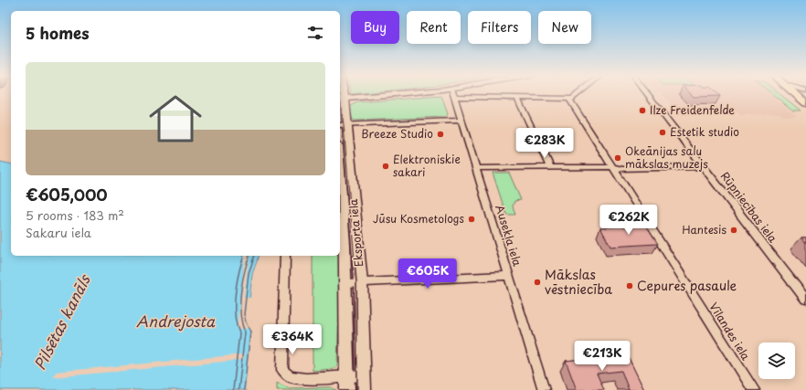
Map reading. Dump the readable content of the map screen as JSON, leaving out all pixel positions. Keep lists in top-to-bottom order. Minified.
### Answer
{"streets":{"main road":["Eksporta iela"],"street":["Rūpniecības iela","Ausekļa iela","Vīlandes iela"]},"water":["Andrejosta","Pilsētas kanāls"],"places":["Ilze Freidenfelde","Estetik studio","Breeze Studio","Okeānijas salu mākslas muzejs","Elektroniskie sakari","Jūsu Kosmetologs","Hantesis","Mākslas vēstniecība","Cepures pasaule"],"page":{"chip":["Buy","Rent","Filters","New"],"heading":"5 homes","list":[{"name":"€605,000","note":"5 rooms · 183 m² · Sakaru iela"}],"price":["€283K","€262K","€605K","€364K","€213K"]}}
